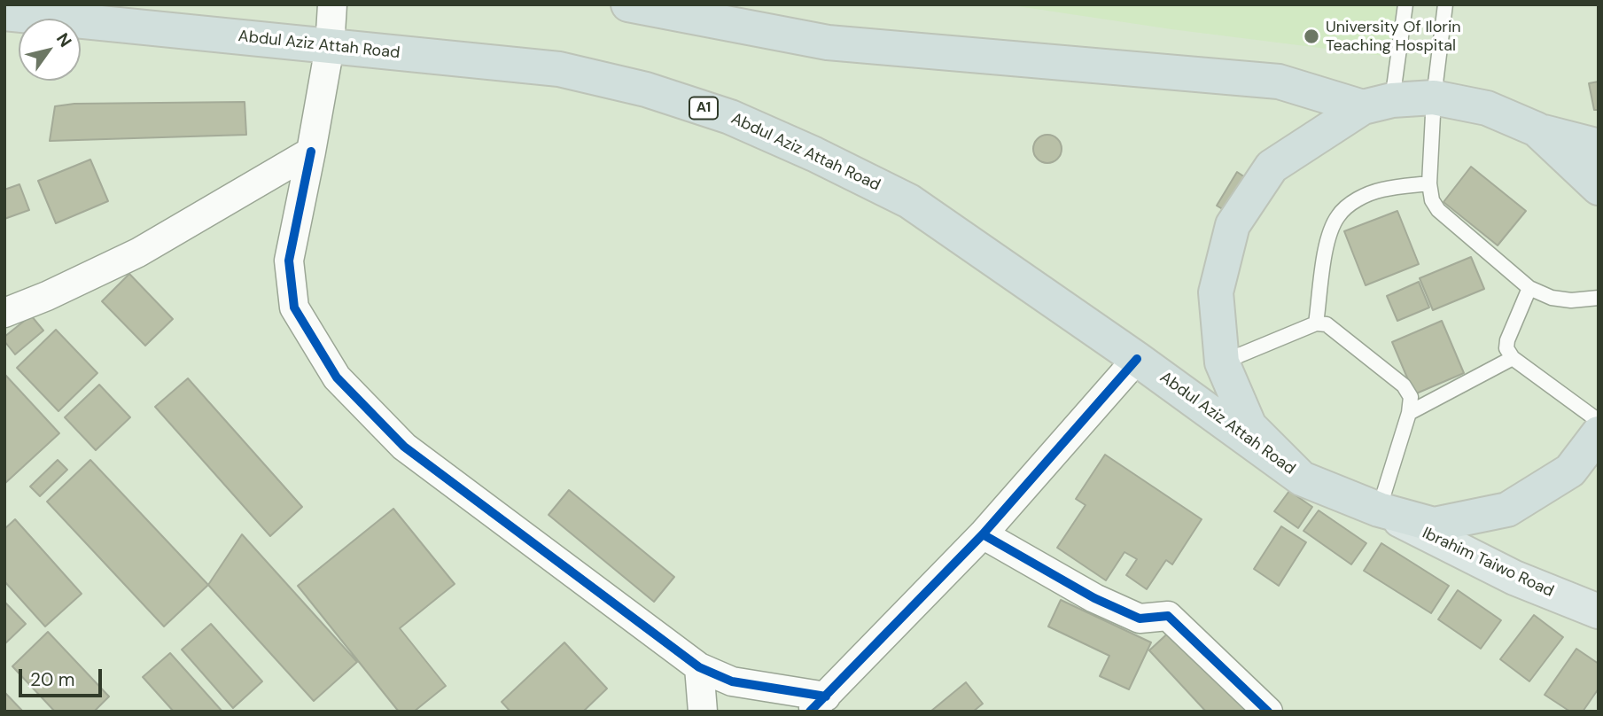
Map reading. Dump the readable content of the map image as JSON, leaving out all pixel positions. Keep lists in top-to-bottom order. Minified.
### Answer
{"streets":{"highway":["Abdul Aziz Attah Road","A1"],"main road":["Ibrahim Taiwo Road"]},"places":["University Of Ilorin Teaching Hospital"],"scale_bar":"20 m","north":"top right"}
